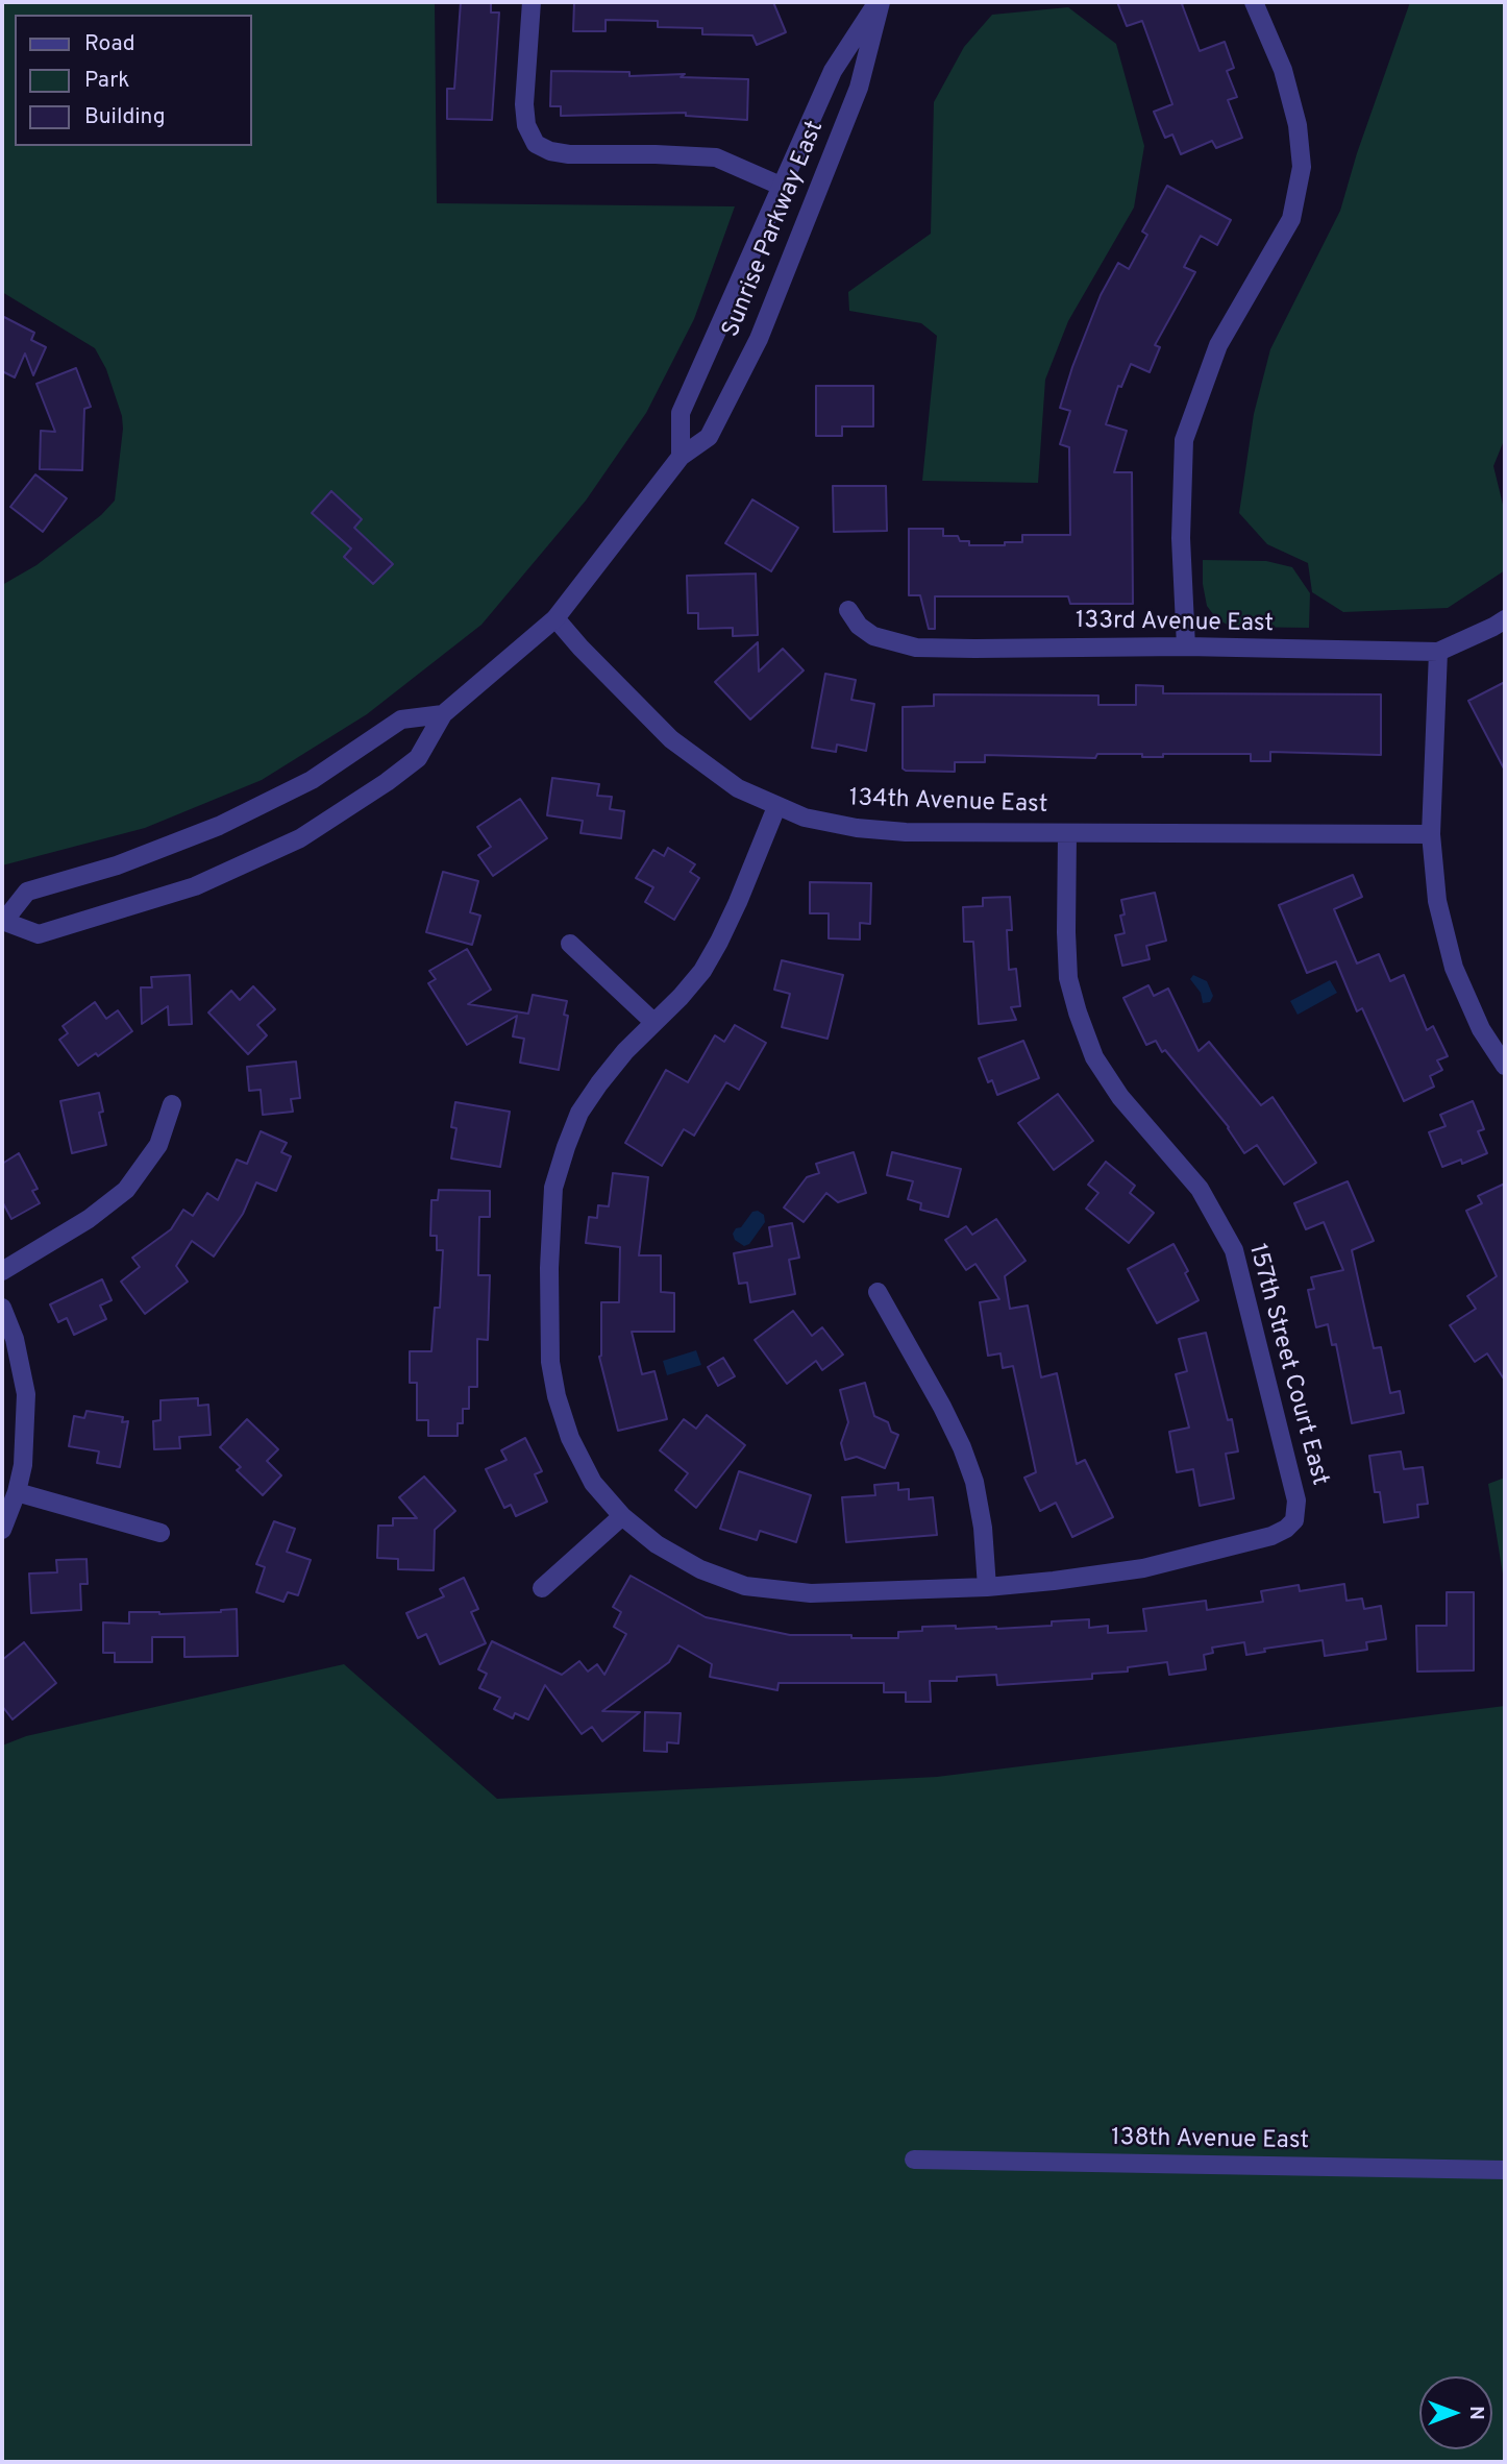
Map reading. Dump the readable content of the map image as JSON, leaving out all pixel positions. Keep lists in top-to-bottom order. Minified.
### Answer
{"streets":{"street":["Sunrise Parkway East","133rd Avenue East","134th Avenue East","157th Street Court East","138th Avenue East"]},"crossings":[["Sunrise Parkway East","134th Avenue East"],["134th Avenue East","157th Street Court East"]],"legend":["Road","Park","Building"],"north":"right"}
